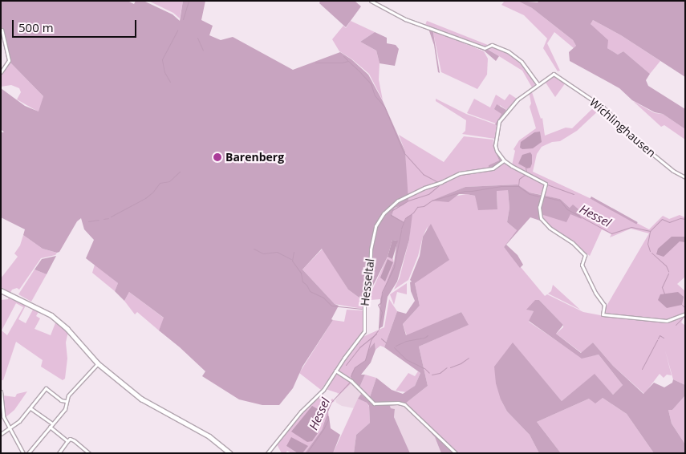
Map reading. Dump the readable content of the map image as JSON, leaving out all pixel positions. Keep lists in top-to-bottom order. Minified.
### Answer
{"streets":{"street":["Wichlinghausen","Hesseltal"]},"crossings":[["Wichlinghausen","Hesseltal"]],"water":["Hessel"],"places":["Barenberg"],"scale_bar":"500 m"}
